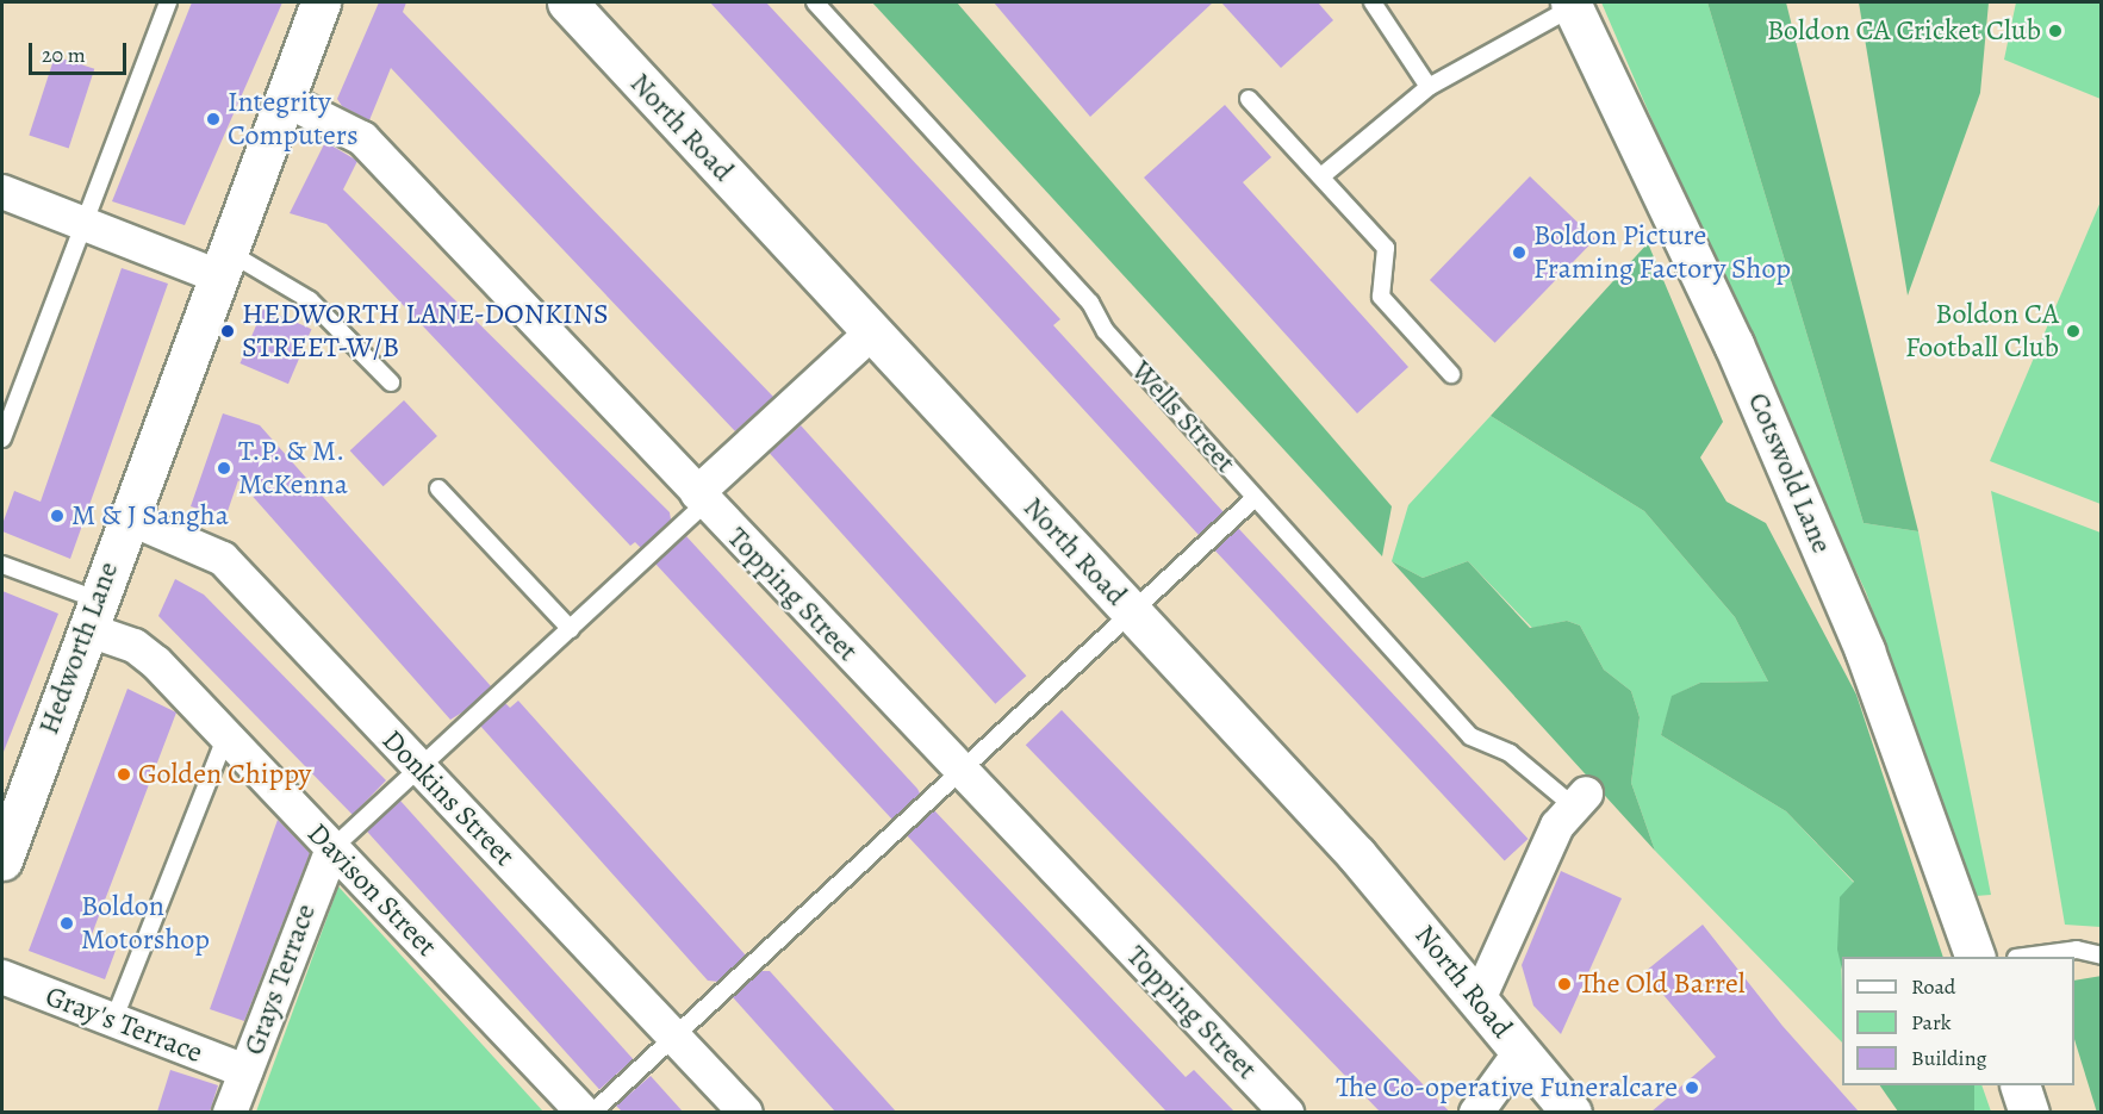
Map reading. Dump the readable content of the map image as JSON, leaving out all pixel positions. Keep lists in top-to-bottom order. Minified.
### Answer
{"streets":{"street":["North Road","Cotswold Lane","Topping Street","Hedworth Lane","Donkins Street","Davison Street","Grays Terrace","Gray's Terrace"],"lane":["Wells Street"]},"crossings":[["Topping Street","Hedworth Lane"],["Hedworth Lane","Donkins Street"],["Hedworth Lane","Davison Street"],["Davison Street","Grays Terrace"],["Grays Terrace","Gray's Terrace"]],"places":["Boldon CA Cricket Club","Integrity Computers","Boldon Picture Framing Factory Shop","HEDWORTH LANE-DONKINS STREET-W/B","Boldon CA Football Club","T.P. & M. McKenna","M & J Sangha","Golden Chippy","Boldon Motorshop","The Old Barrel","The Co-operative Funeralcare"],"legend":["Road","Park","Building"],"scale_bar":"20 m"}
